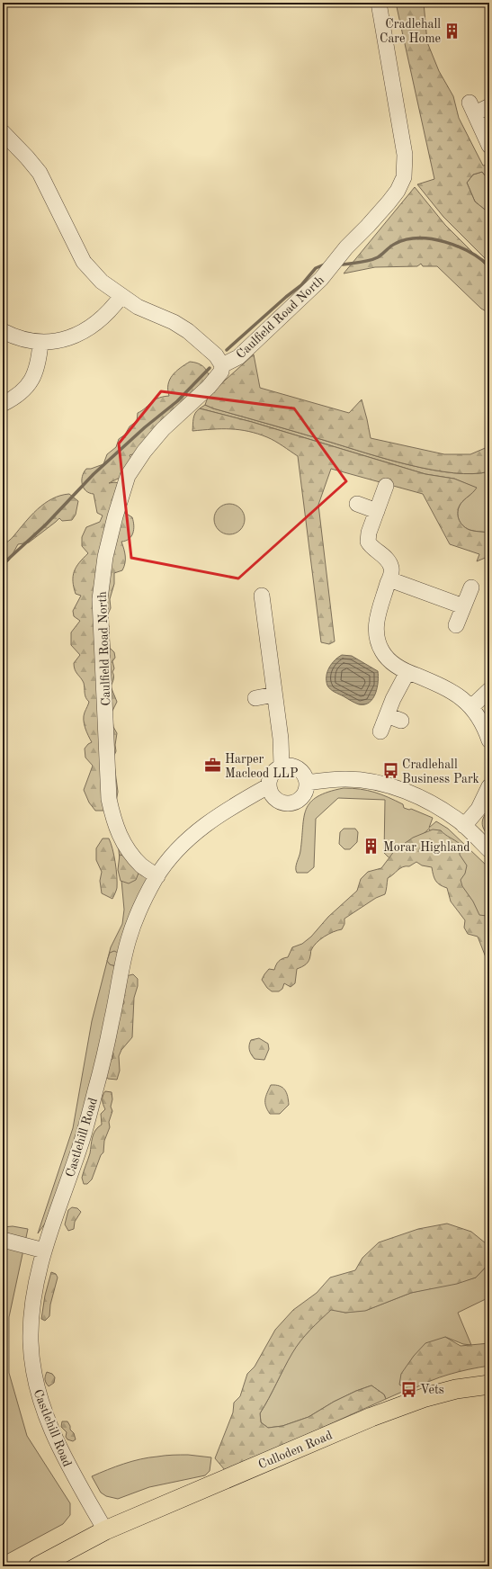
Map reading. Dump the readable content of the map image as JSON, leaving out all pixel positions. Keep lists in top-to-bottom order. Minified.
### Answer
{"streets":{"main road":["Culloden Road"],"street":["Caulfield Road North","Castlehill Road"]},"crossings":[["Caulfield Road North","Castlehill Road"],["Castlehill Road","Culloden Road"]],"places":{"building":["Cradlehall Care Home","Morar Highland"],"office":["Harper Macleod LLP"],"bus stop":["Cradlehall Business Park","Vets"]}}
